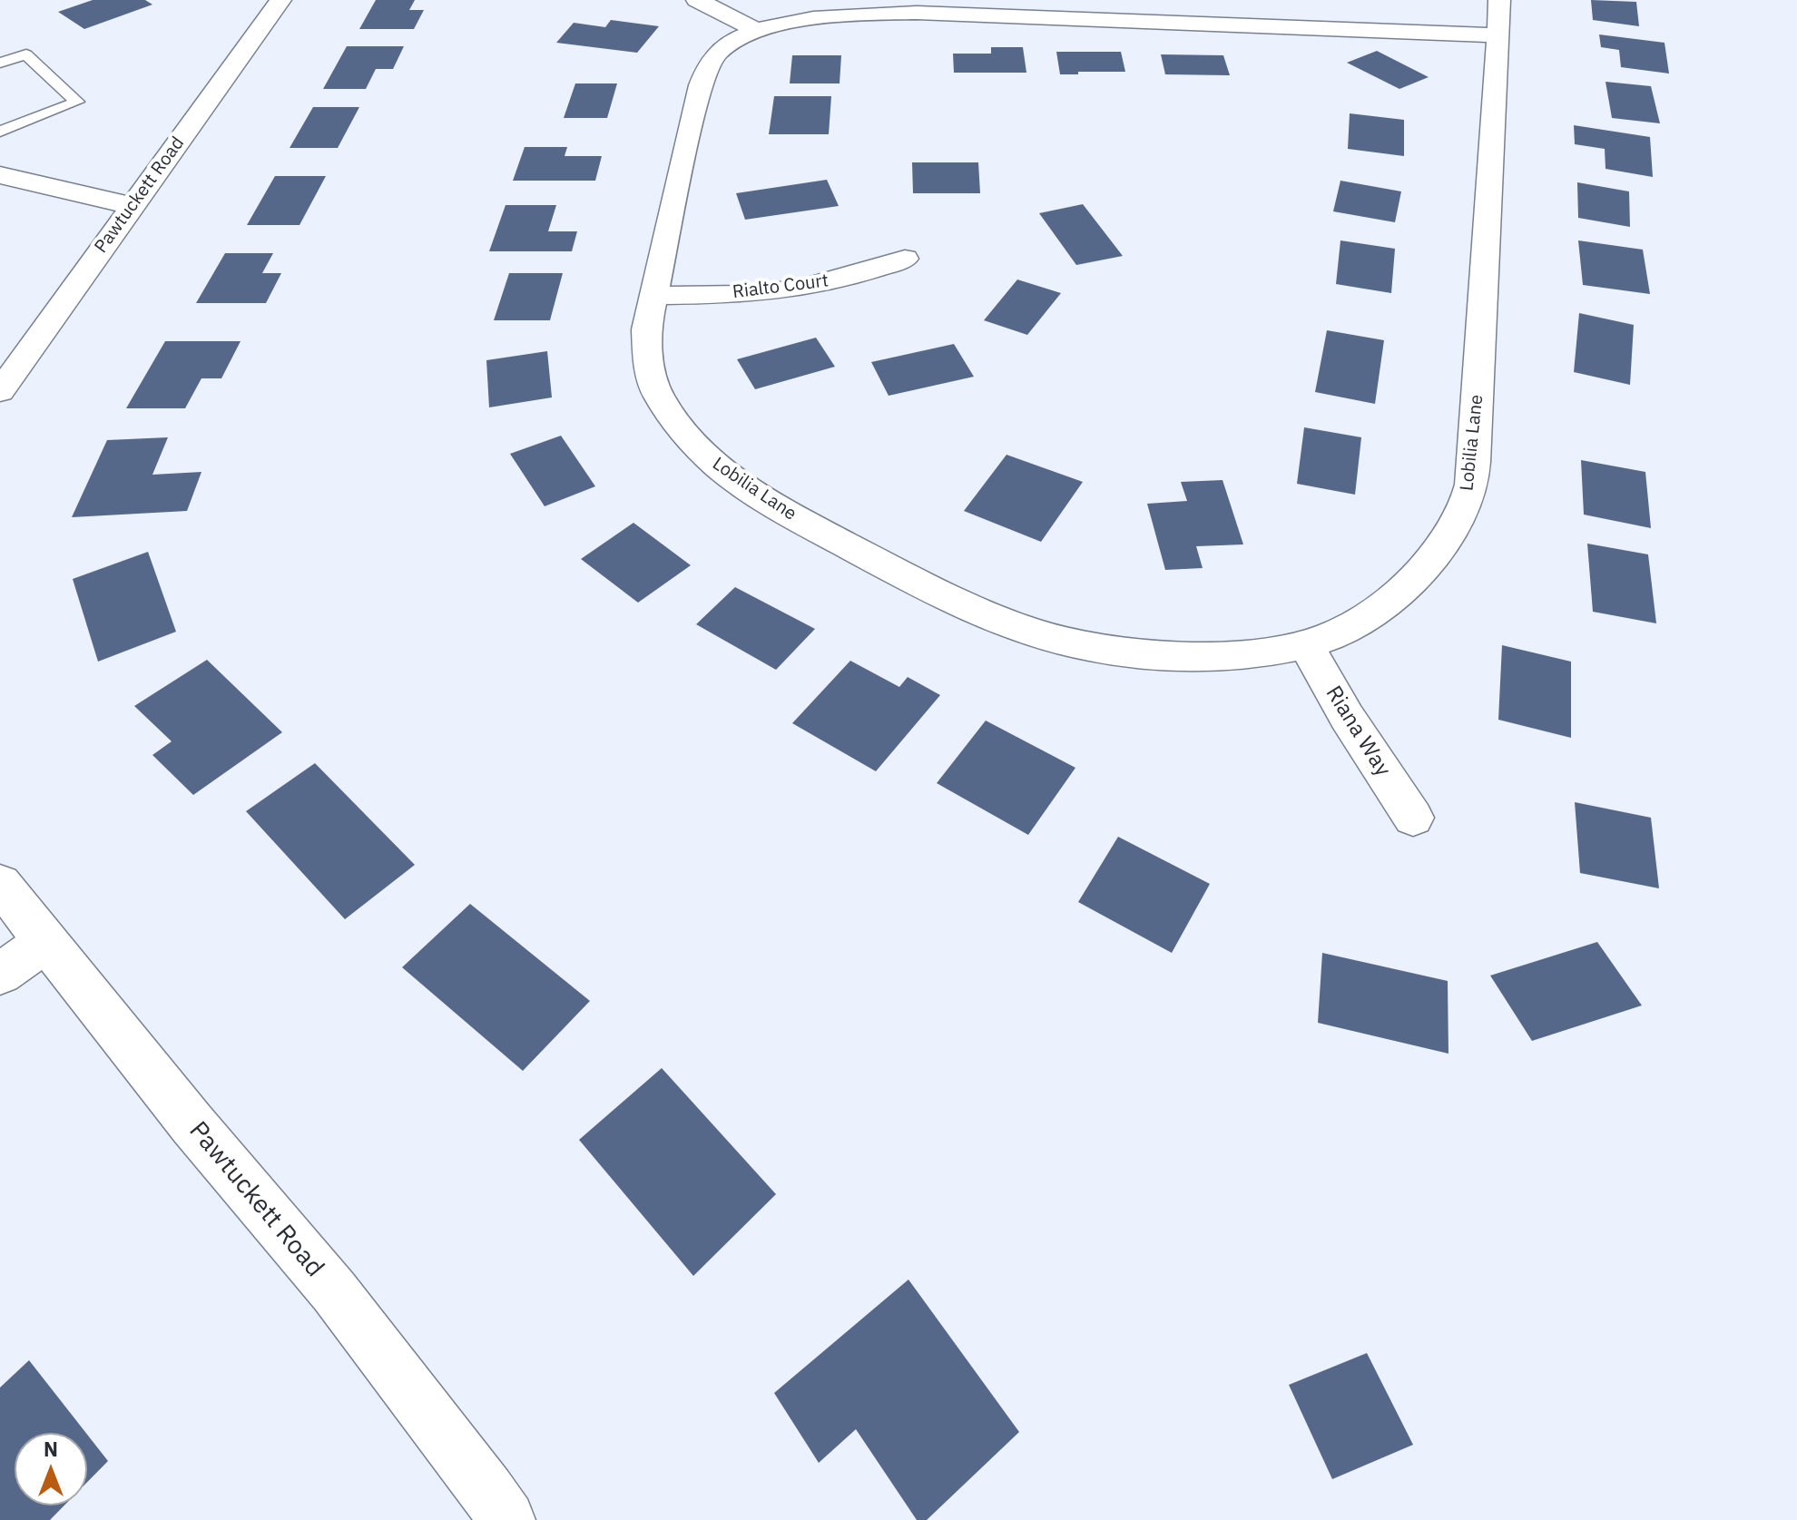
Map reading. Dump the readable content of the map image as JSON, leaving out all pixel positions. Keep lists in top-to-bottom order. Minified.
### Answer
{"streets":{"street":["Pawtuckett Road","Rialto Court","Lobilia Lane","Riana Way"]},"crossings":[["Rialto Court","Lobilia Lane"],["Lobilia Lane","Riana Way"]],"north":"top"}
